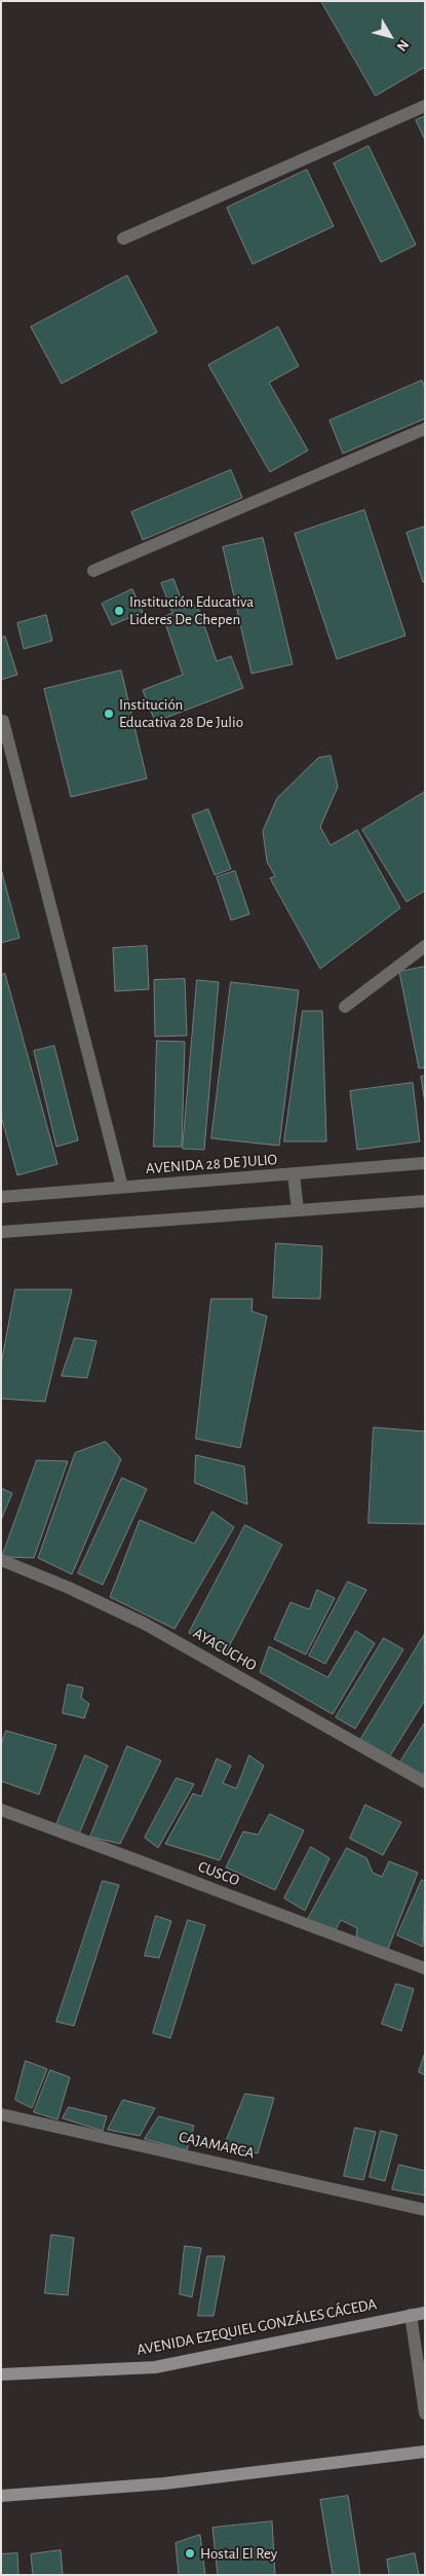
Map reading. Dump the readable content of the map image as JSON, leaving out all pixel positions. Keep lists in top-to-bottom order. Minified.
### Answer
{"streets":{"main road":["AVENIDA EZEQUIEL GONZÁLES CÁCEDA"],"street":["AVENIDA 28 DE JULIO","AYACUCHO","CUSCO","CAJAMARCA"]},"places":["Institución Educativa Lideres De Chepen","Institución Educativa 28 De Julio","Hostal El Rey"],"north":"bottom right"}
